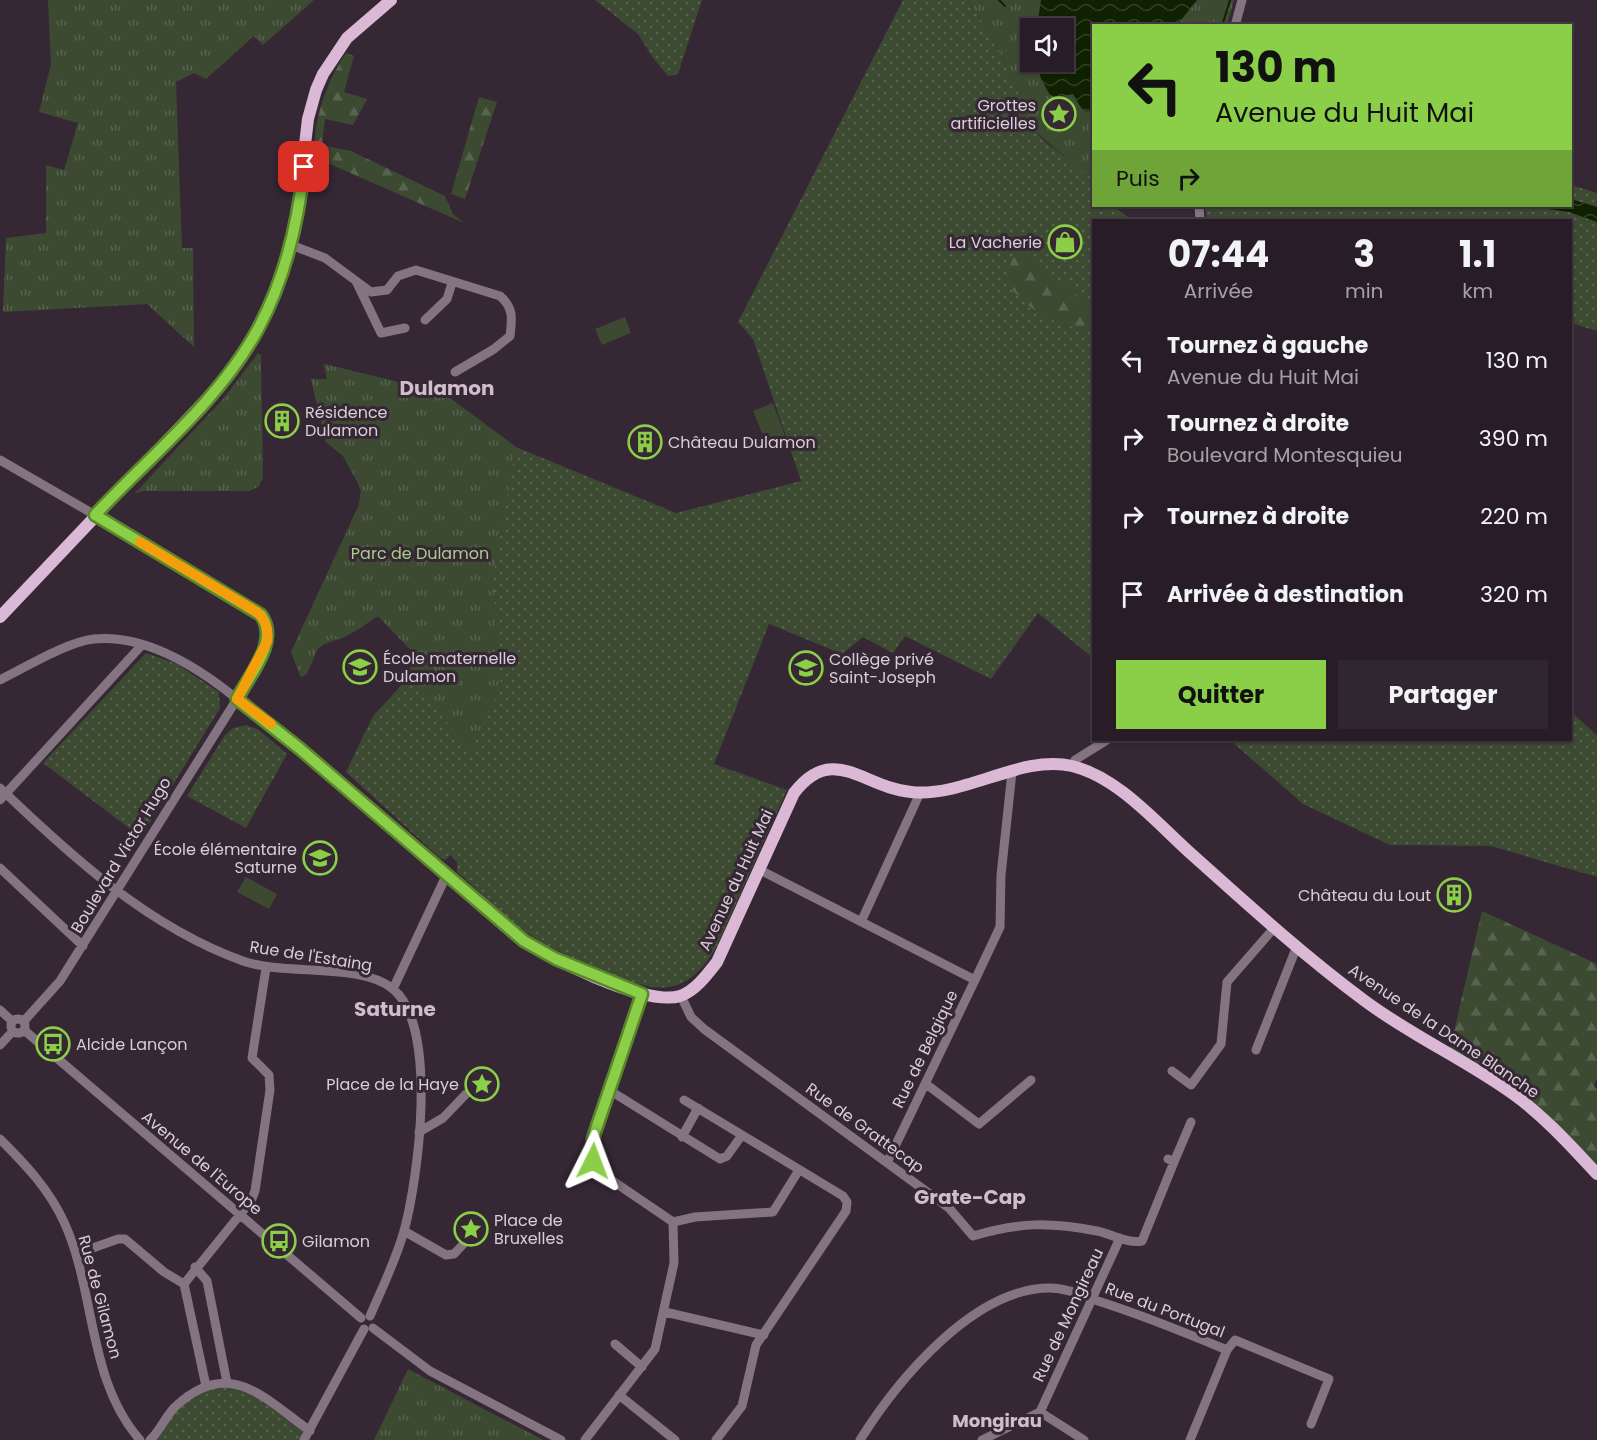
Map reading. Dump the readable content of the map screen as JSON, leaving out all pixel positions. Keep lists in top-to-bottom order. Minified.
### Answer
{"streets":{"main road":["Avenue du Huit Mai","Avenue de la Dame Blanche"],"street":["Boulevard Victor Hugo","Rue de l'Estaing","Rue de Belgique","Rue de Grattecap","Avenue de l'Europe","Rue de Gilamon","Rue du Portugal","Rue de Mongireau"]},"crossings":[["Boulevard Victor Hugo","Rue de l'Estaing"],["Boulevard Victor Hugo","Avenue de l'Europe"],["Avenue du Huit Mai","Avenue de la Dame Blanche"],["Avenue du Huit Mai","Rue de Belgique"],["Avenue du Huit Mai","Rue de Grattecap"],["Rue de Belgique","Rue de Grattecap"],["Rue de Grattecap","Rue de Mongireau"],["Rue du Portugal","Rue de Mongireau"]],"districts":["Dulamon","Saturne","Grate-Cap","Mongirau"],"parks":["Parc de Dulamon"],"places":{"place":["Grottes artificielles","Place de la Haye","Place de Bruxelles"],"shop":["La Vacherie"],"building":["Résidence Dulamon","Château Dulamon","Château du Lout"],"school or university":["École maternelle Dulamon","Collège privé Saint-Joseph","École élémentaire Saturne"],"bus stop":["Alcide Lançon","Gilamon"]},"page":{"turn":["130 m","Avenue du Huit Mai"],"then":"Puis","eta":["07:44","Arrivée","3","min","1.1","km"],"list":[{"name":"Tournez à gauche","note":"Avenue du Huit Mai","value":"130 m"},{"name":"Tournez à droite","note":"Boulevard Montesquieu","value":"390 m"},{"name":"Tournez à droite","value":"220 m"},{"name":"Arrivée à destination","value":"320 m"}],"buttons":["Quitter","Partager"]}}
